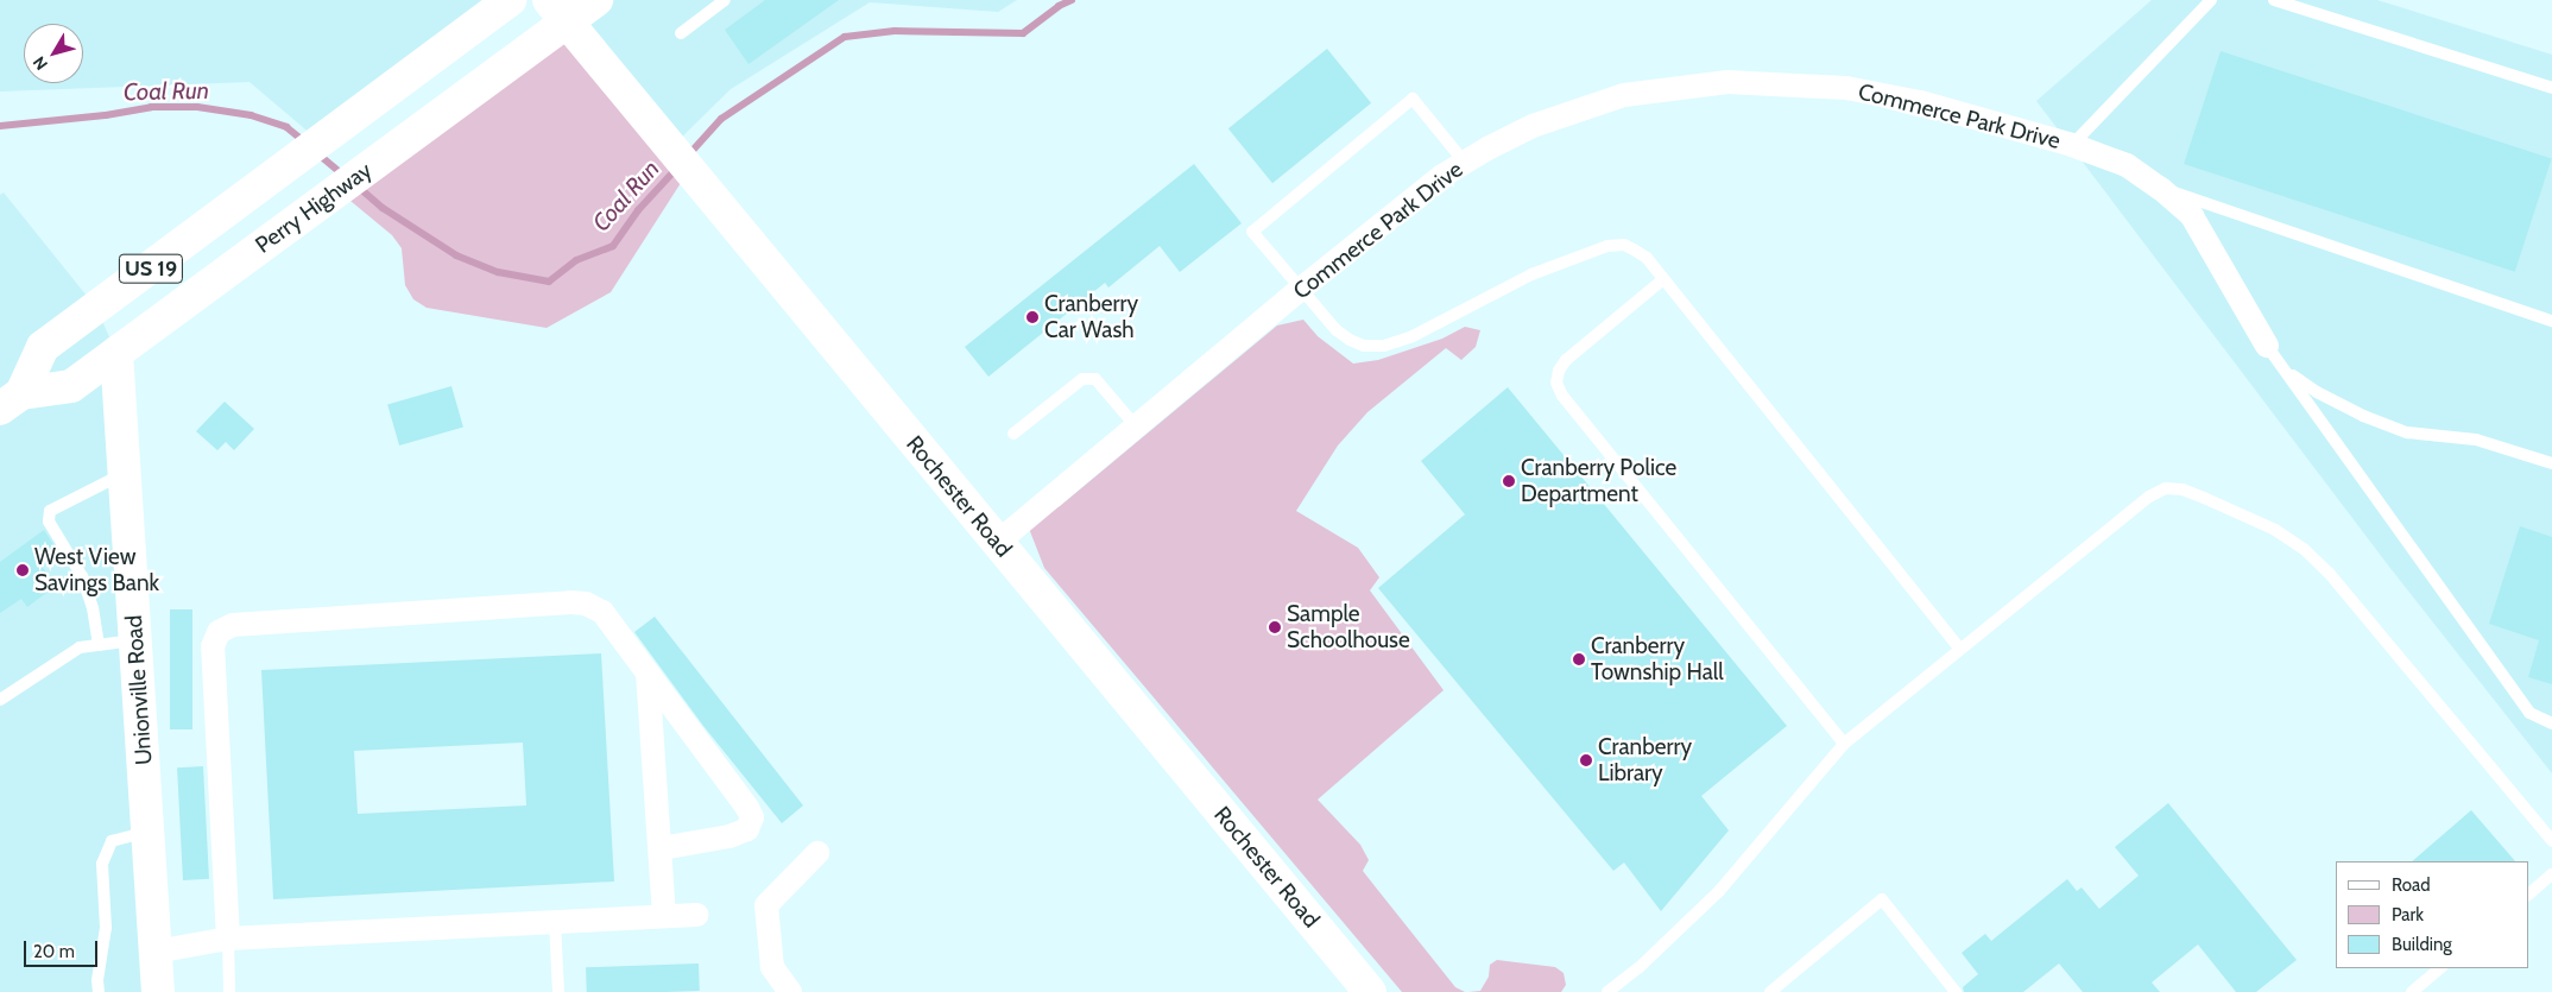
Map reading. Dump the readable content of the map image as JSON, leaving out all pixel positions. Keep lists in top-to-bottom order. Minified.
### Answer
{"streets":{"street":["Commerce Park Drive","Perry Highway","US 19","Rochester Road","Unionville Road"]},"crossings":[["Commerce Park Drive","Rochester Road"],["Perry Highway","Rochester Road"],["Perry Highway","Unionville Road"]],"water":["Coal Run"],"places":["Cranberry Car Wash","Cranberry Police Department","West View Savings Bank","Sample Schoolhouse","Cranberry Township Hall","Cranberry Library"],"legend":["Road","Park","Building"],"scale_bar":"20 m","north":"bottom left"}
